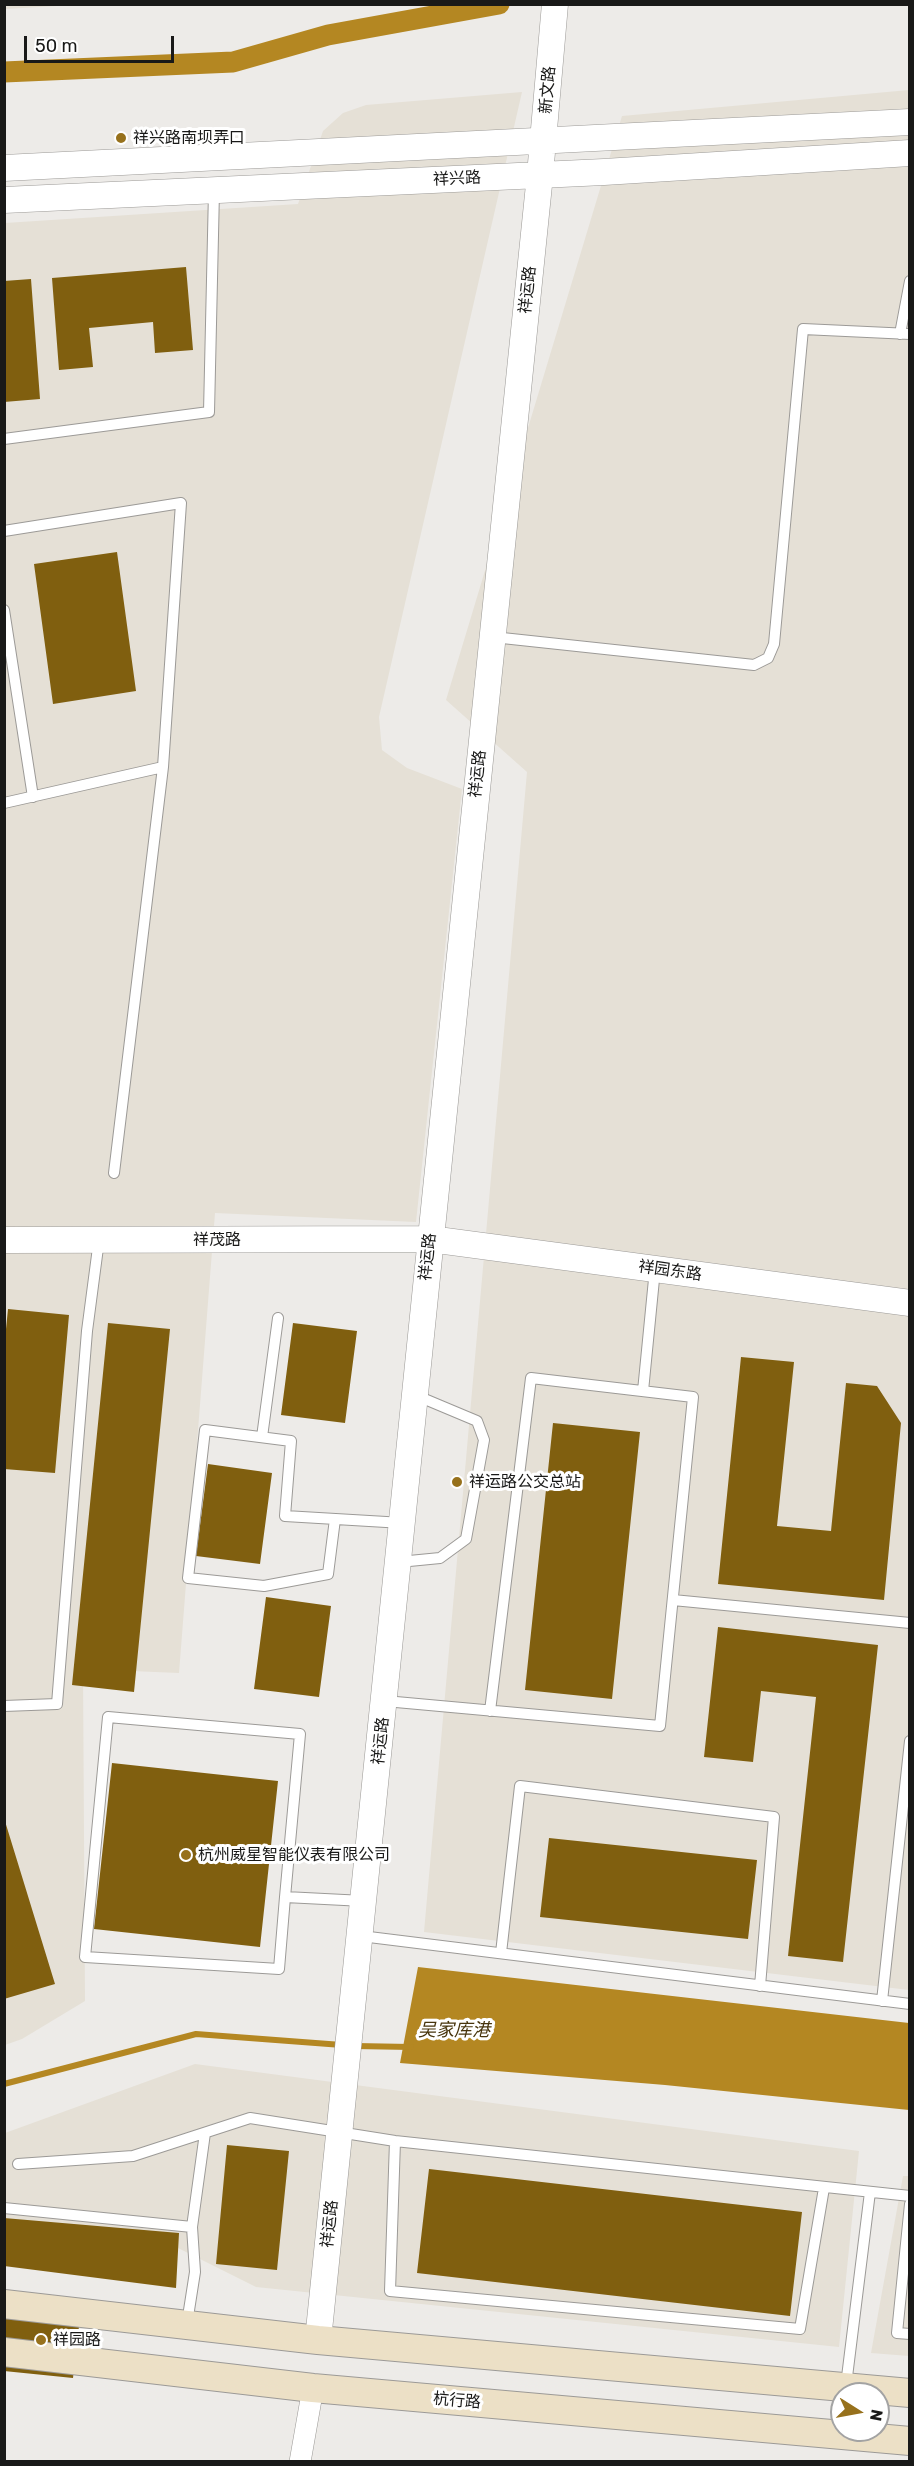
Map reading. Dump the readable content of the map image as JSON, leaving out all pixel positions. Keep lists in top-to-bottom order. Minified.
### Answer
{"streets":{"main road":["杭行路"],"street":["新文路","祥兴路","祥运路","祥茂路","祥园东路"]},"crossings":[["新文路","祥兴路"],["新文路","祥运路"],["祥兴路","祥运路"],["祥运路","祥茂路"],["祥运路","祥园东路"],["祥茂路","祥园东路"]],"water":["吴家库港"],"places":["祥兴路南坝弄口","祥运路公交总站","杭州威星智能仪表有限公司","祥园路"],"scale_bar":"50 m","north":"right"}
